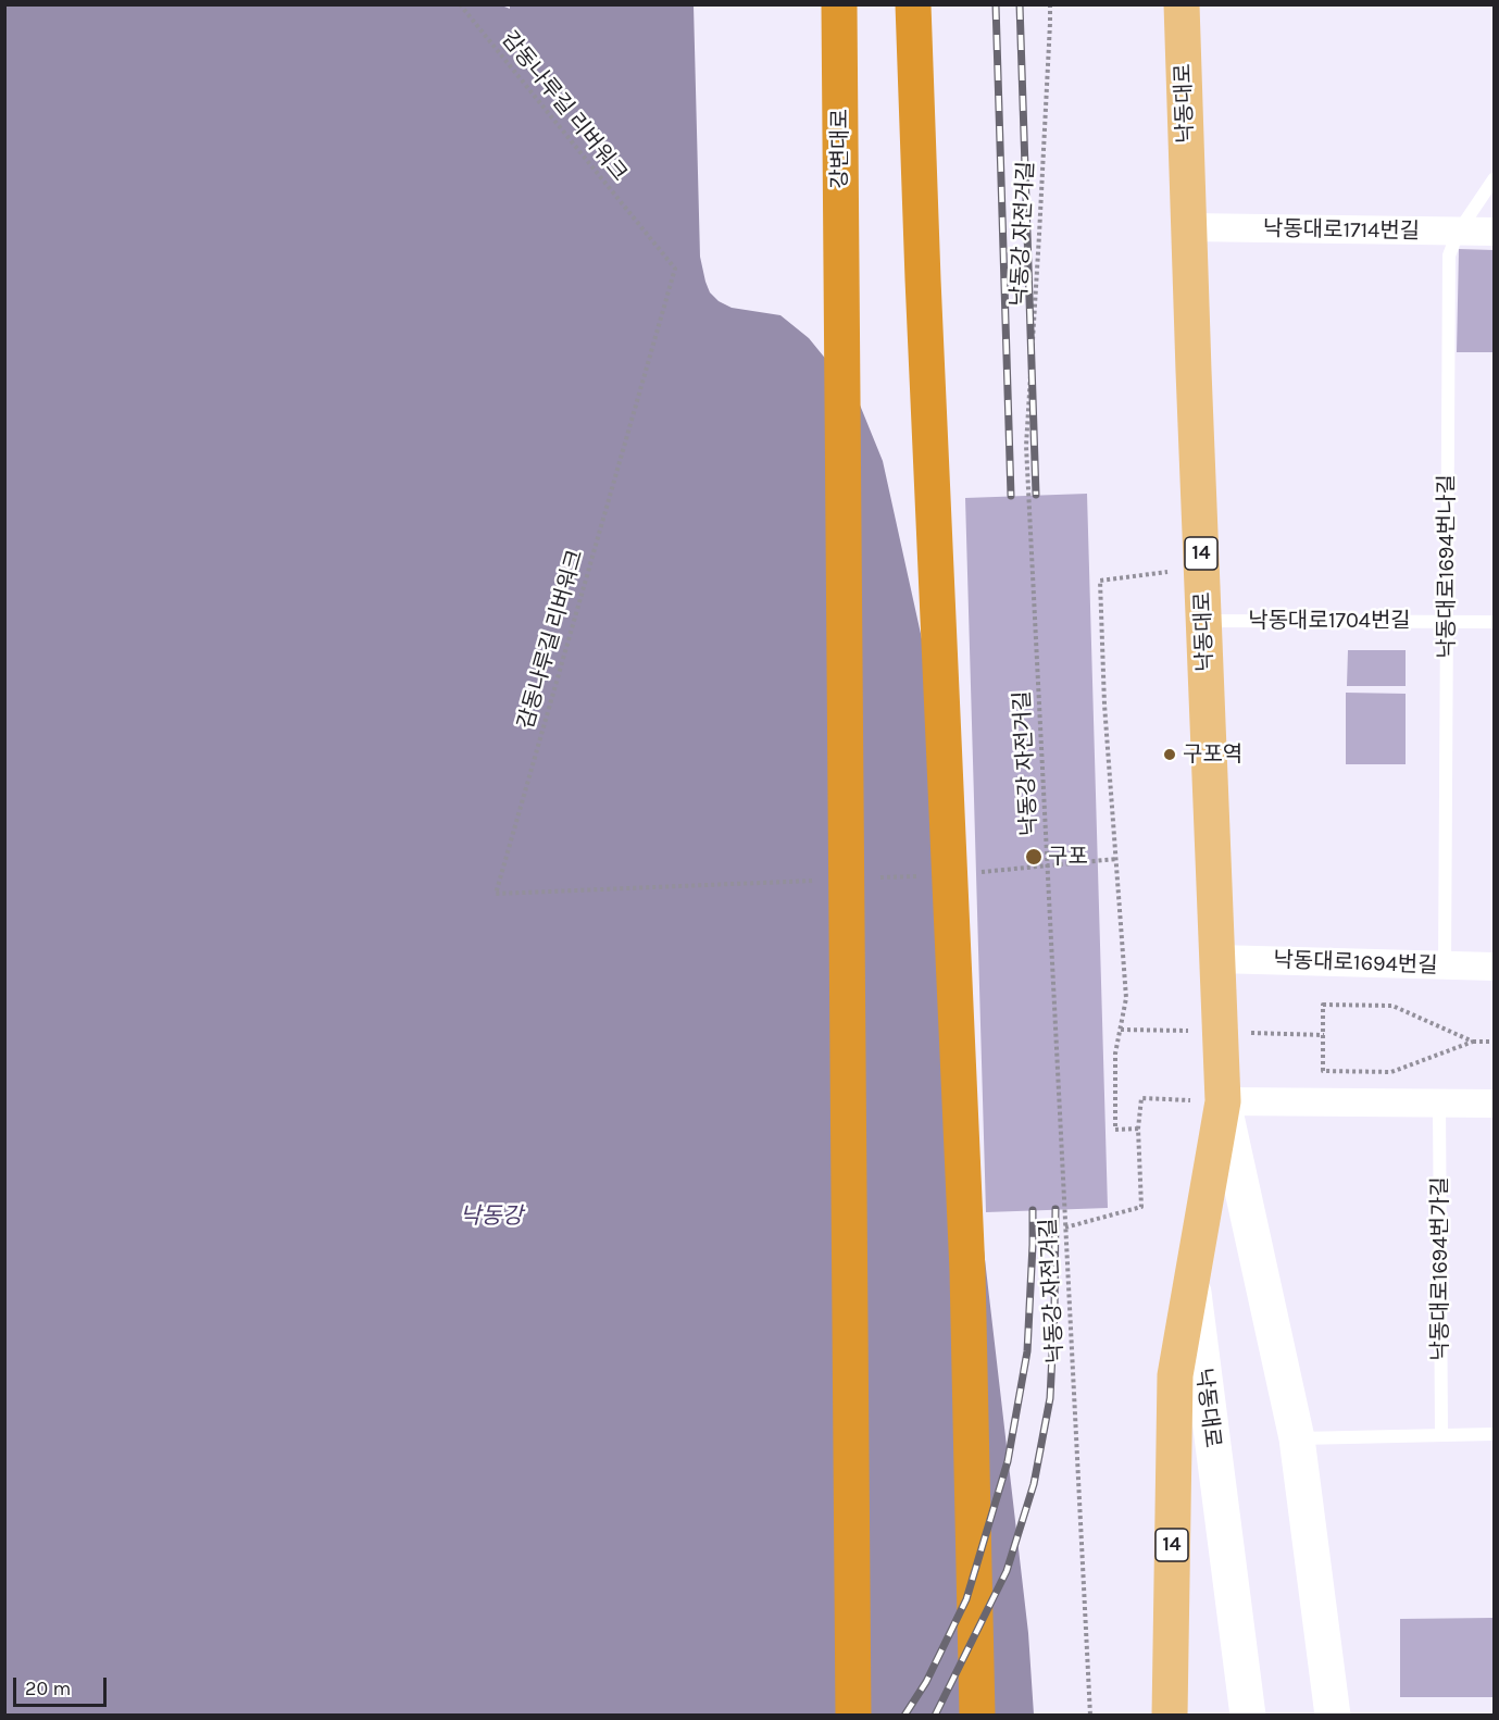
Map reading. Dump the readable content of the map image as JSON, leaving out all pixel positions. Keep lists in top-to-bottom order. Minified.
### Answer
{"streets":{"highway":["강변대로"],"main road":["낙동대로","14"],"street":["낙동대로1714번길","낙동대로1694번길"],"lane":["낙동대로1694번나길","낙동대로1704번길","낙동대로1694번가길"],"path":["감동나루길 리버워크","낙동강 자전거길"]},"crossings":[["낙동대로","낙동대로1714번길"],["낙동대로","14"],["낙동대로","낙동대로1704번길"],["낙동대로","낙동대로1694번길"],["낙동대로1714번길","낙동대로1694번나길"],["낙동대로1694번나길","낙동대로1704번길"],["낙동대로1694번나길","낙동대로1694번길"]],"water":["낙동강"],"places":["구포역","구포"],"scale_bar":"20 m"}
